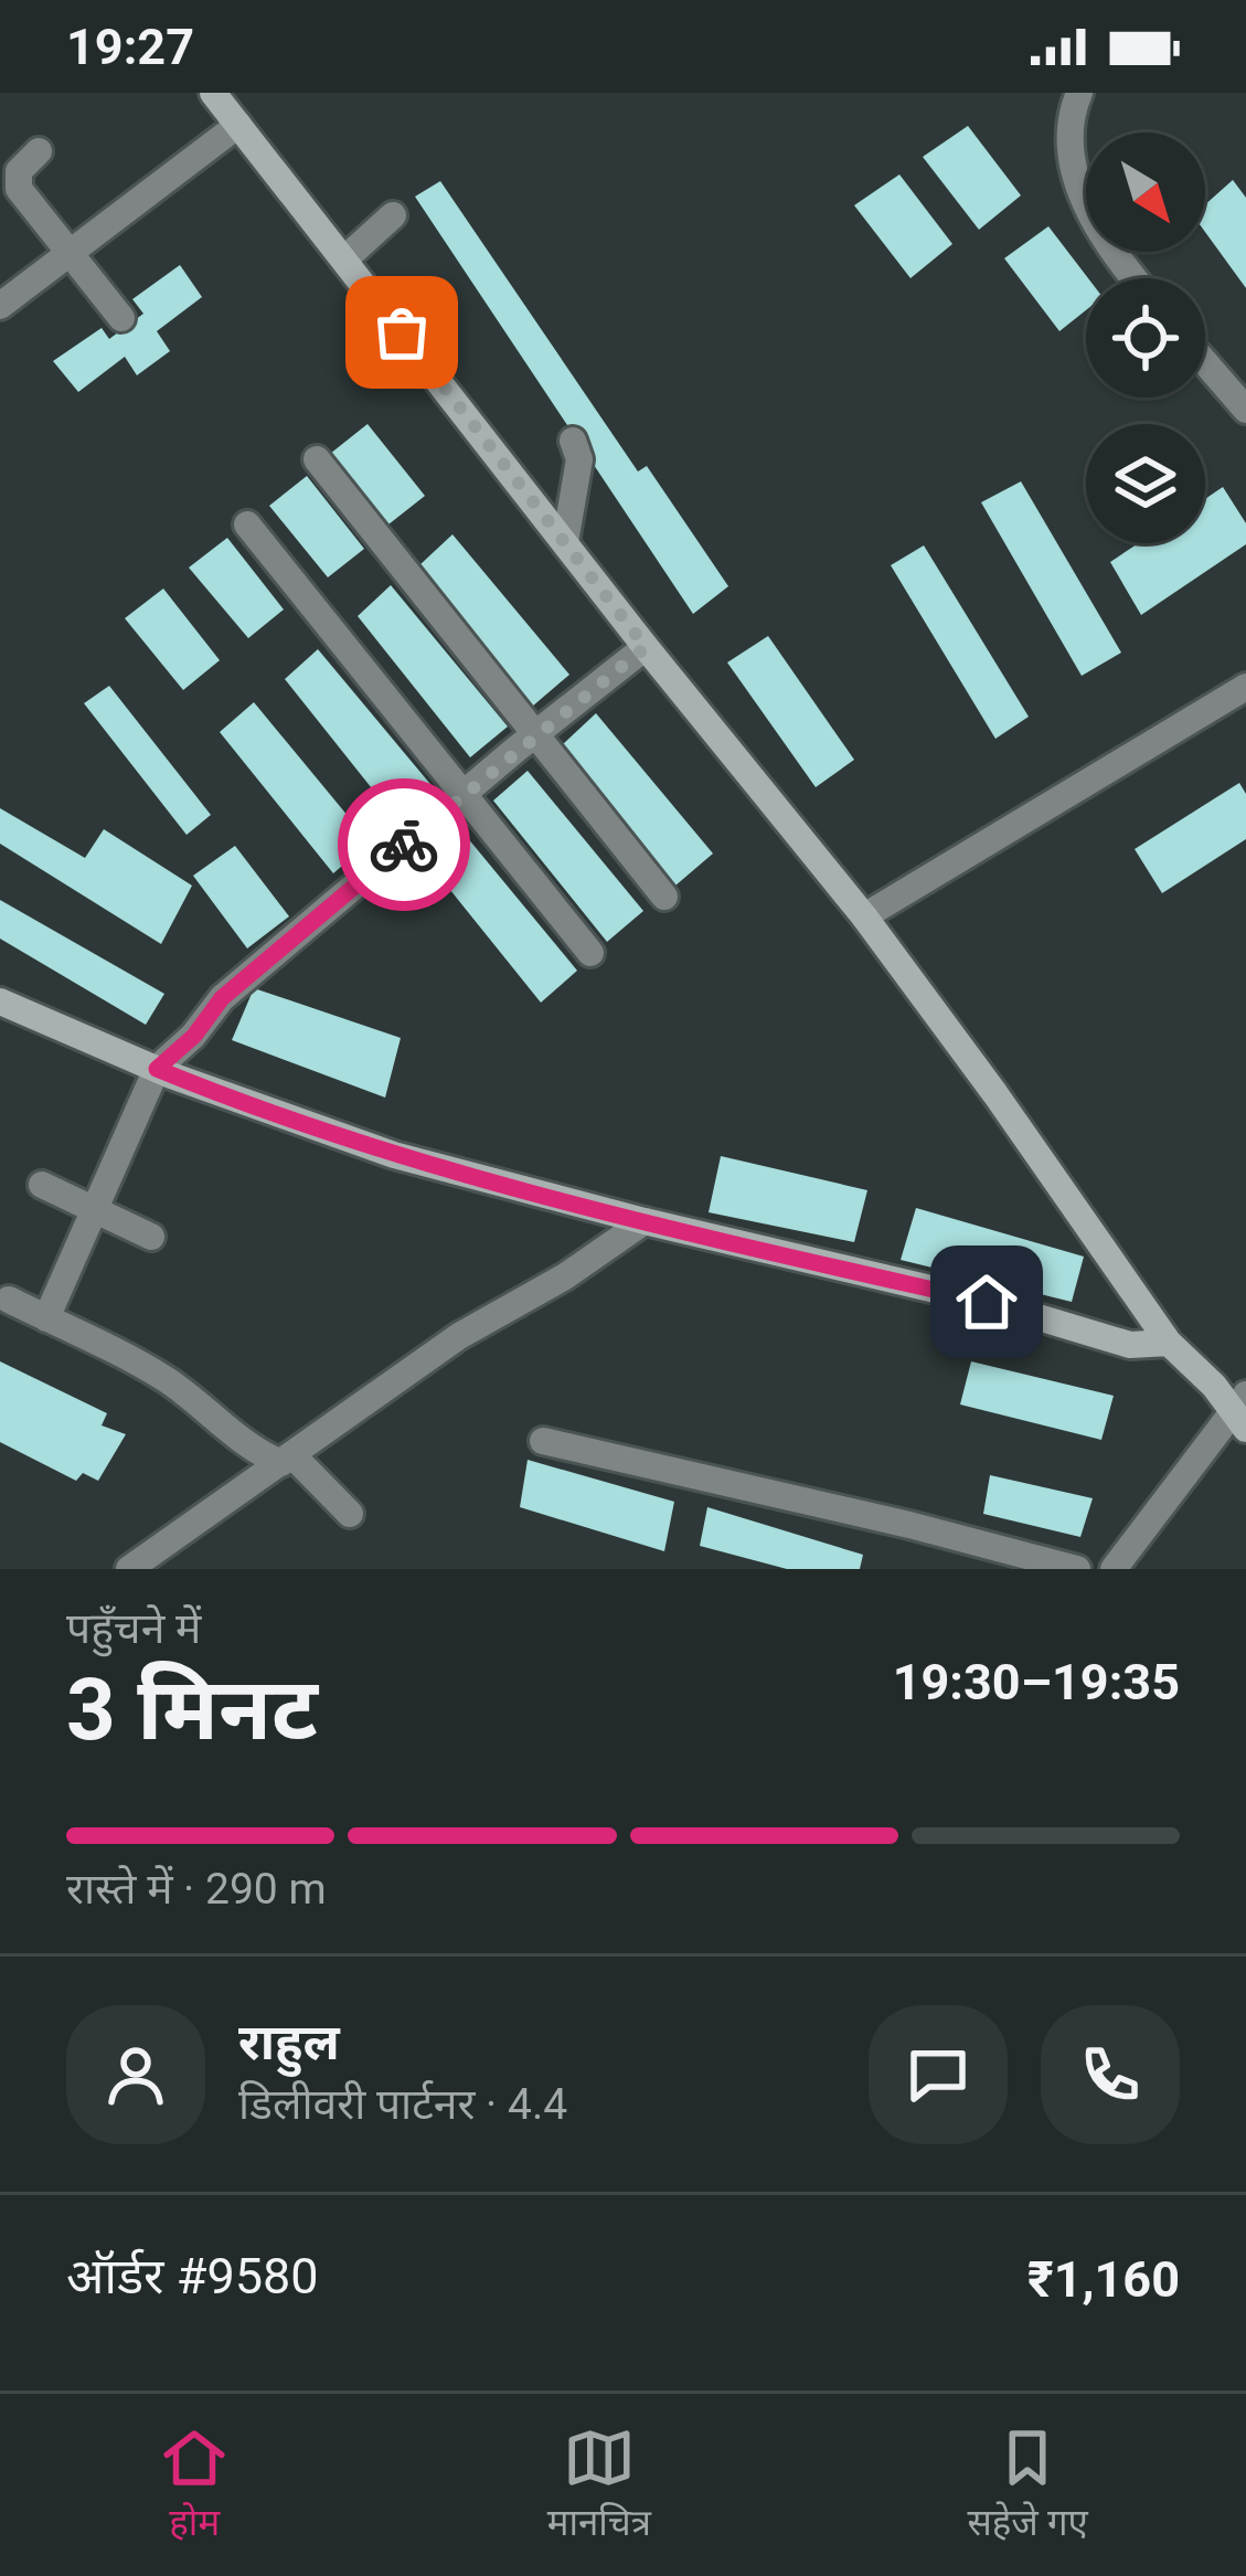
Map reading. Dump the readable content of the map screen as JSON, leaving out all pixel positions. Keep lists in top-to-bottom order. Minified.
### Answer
{"north":"bottom right","page":{"status":"19:27","heading":["3 मिनट","पहुँचने में","19:30–19:35"],"panel":["राहुल","डिलीवरी पार्टनर · 4.4","ऑर्डर #9580","₹1,160"],"bar":"रास्ते में · 290 m","tabs":["होम","मानचित्र","सहेजे गए"]}}
